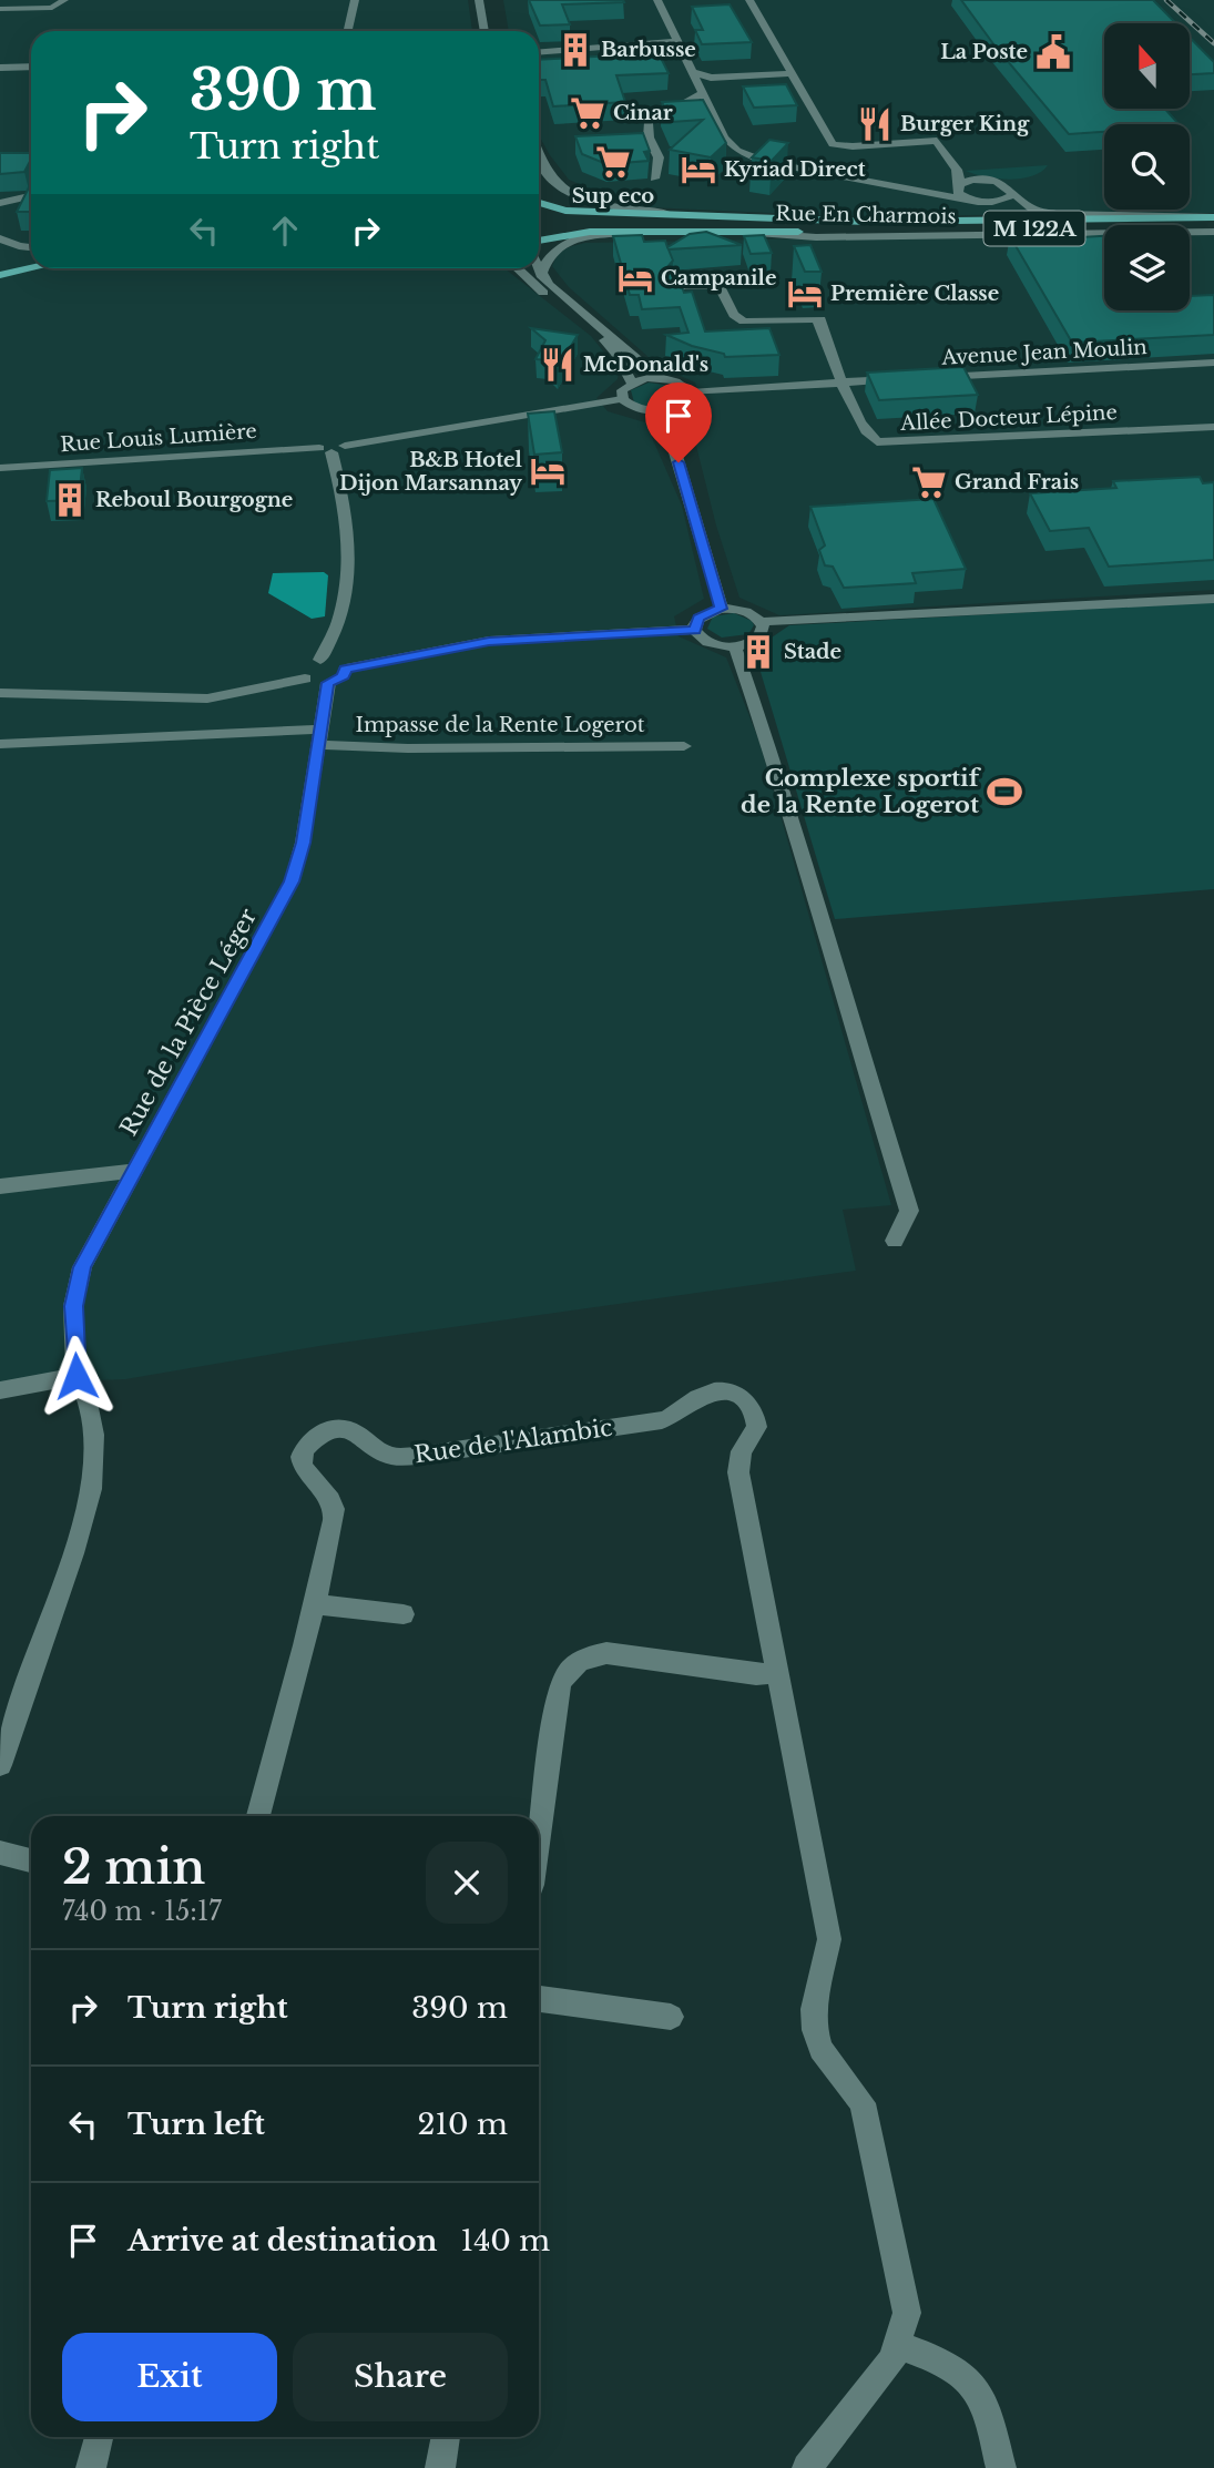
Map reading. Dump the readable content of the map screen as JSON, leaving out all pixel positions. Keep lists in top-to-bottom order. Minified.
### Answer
{"streets":{"main road":["M 122A"],"street":["Rue En Charmois","Avenue Jean Moulin","Allée Docteur Lépine","Rue Louis Lumière","Impasse de la Rente Logerot","Rue de la Pièce Léger","Rue de l'Alambic"]},"crossings":[["Rue En Charmois","M 122A"],["Avenue Jean Moulin","Allée Docteur Lépine"],["Impasse de la Rente Logerot","Rue de la Pièce Léger"]],"places":{"building":["Barbusse","Reboul Bourgogne","Stade"],"public building":["La Poste"],"supermarket":["Cinar","Sup eco","Grand Frais"],"restaurant":["Burger King","McDonald's"],"hotel":["Kyriad Direct","Campanile","Première Classe","B&B Hotel Dijon Marsannay"],"sports":["Complexe sportif de la Rente Logerot"]},"north":"top","page":{"turn":["390 m","Turn right"],"heading":["2 min","740 m · 15:17"],"list":[{"name":"Turn right","value":"390 m"},{"name":"Turn left","value":"210 m"},{"name":"Arrive at destination","value":"140 m"}],"buttons":["Exit","Share"]}}
